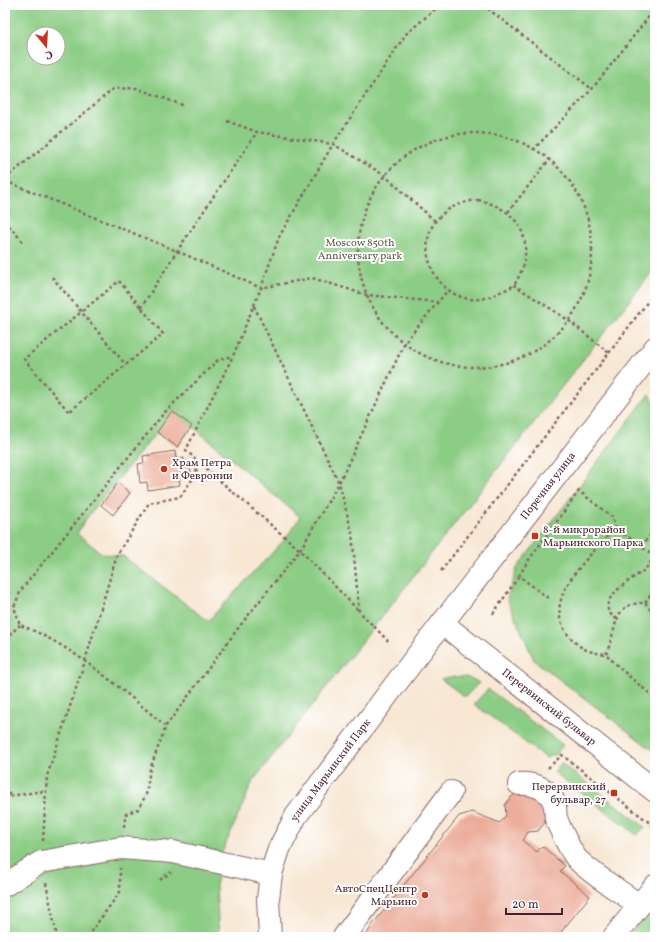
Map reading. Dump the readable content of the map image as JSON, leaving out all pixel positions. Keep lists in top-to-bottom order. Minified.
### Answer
{"streets":{"main road":["Поречная улица","Перервинский бульвар","улица Марьинский Парк"]},"crossings":[["Поречная улица","Перервинский бульвар"],["Поречная улица","улица Марьинский Парк"],["Перервинский бульвар","улица Марьинский Парк"]],"parks":["Moscow 850th Anniversary park"],"places":{"other":["Храм Петра и Февронии","АвтоСпецЦентр Марьино"],"transit":["8-й микрорайон Марьинского Парка","Перервинский бульвар, 27"]},"scale_bar":"20 m","north":"bottom"}
